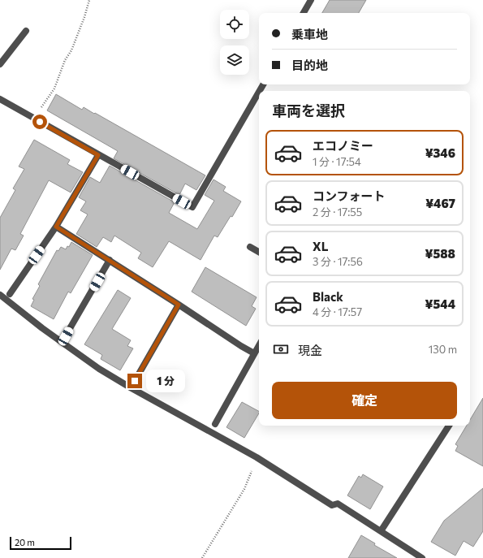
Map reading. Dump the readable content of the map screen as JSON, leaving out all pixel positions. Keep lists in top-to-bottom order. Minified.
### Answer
{"scale_bar":"20 m","page":{"banner":["乗車地","目的地"],"heading":"車両を選択","list":[{"name":"エコノミー","note":"1 分 · 17:54","value":"¥346"},{"name":"コンフォート","note":"2 分 · 17:55","value":"¥467"},{"name":"XL","note":"3 分 · 17:56","value":"¥588"},{"name":"Black","note":"4 分 · 17:57","value":"¥544"}],"pay":["現金","130 m"],"bubble":"1 分","buttons":"確定","scale":"20 m"}}
